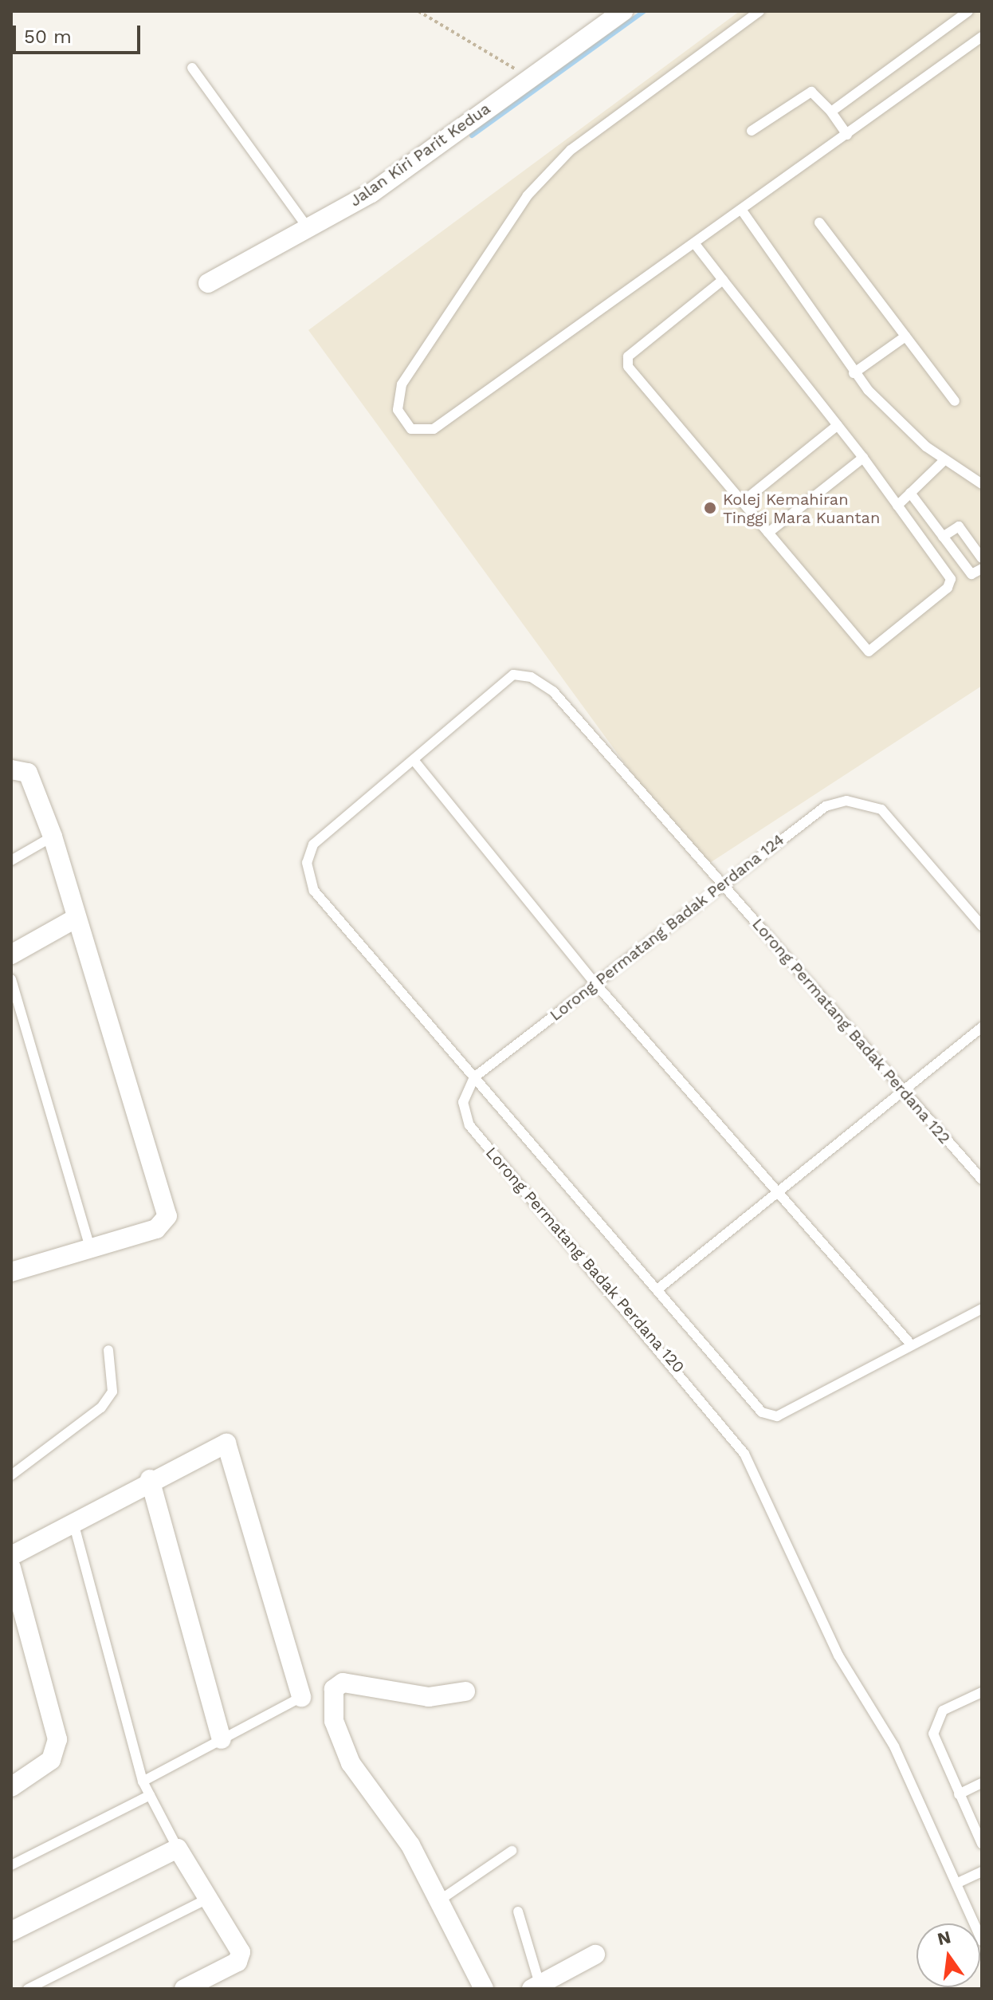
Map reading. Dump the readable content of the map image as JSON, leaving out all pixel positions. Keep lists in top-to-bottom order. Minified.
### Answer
{"streets":{"street":["Jalan Kiri Parit Kedua"],"lane":["Lorong Permatang Badak Perdana 124","Lorong Permatang Badak Perdana 122","Lorong Permatang Badak Perdana 120"]},"crossings":[["Lorong Permatang Badak Perdana 124","Lorong Permatang Badak Perdana 122"],["Lorong Permatang Badak Perdana 124","Lorong Permatang Badak Perdana 120"],["Lorong Permatang Badak Perdana 122","Lorong Permatang Badak Perdana 120"]],"places":["Kolej Kemahiran Tinggi Mara Kuantan"],"scale_bar":"50 m","north":"top"}
